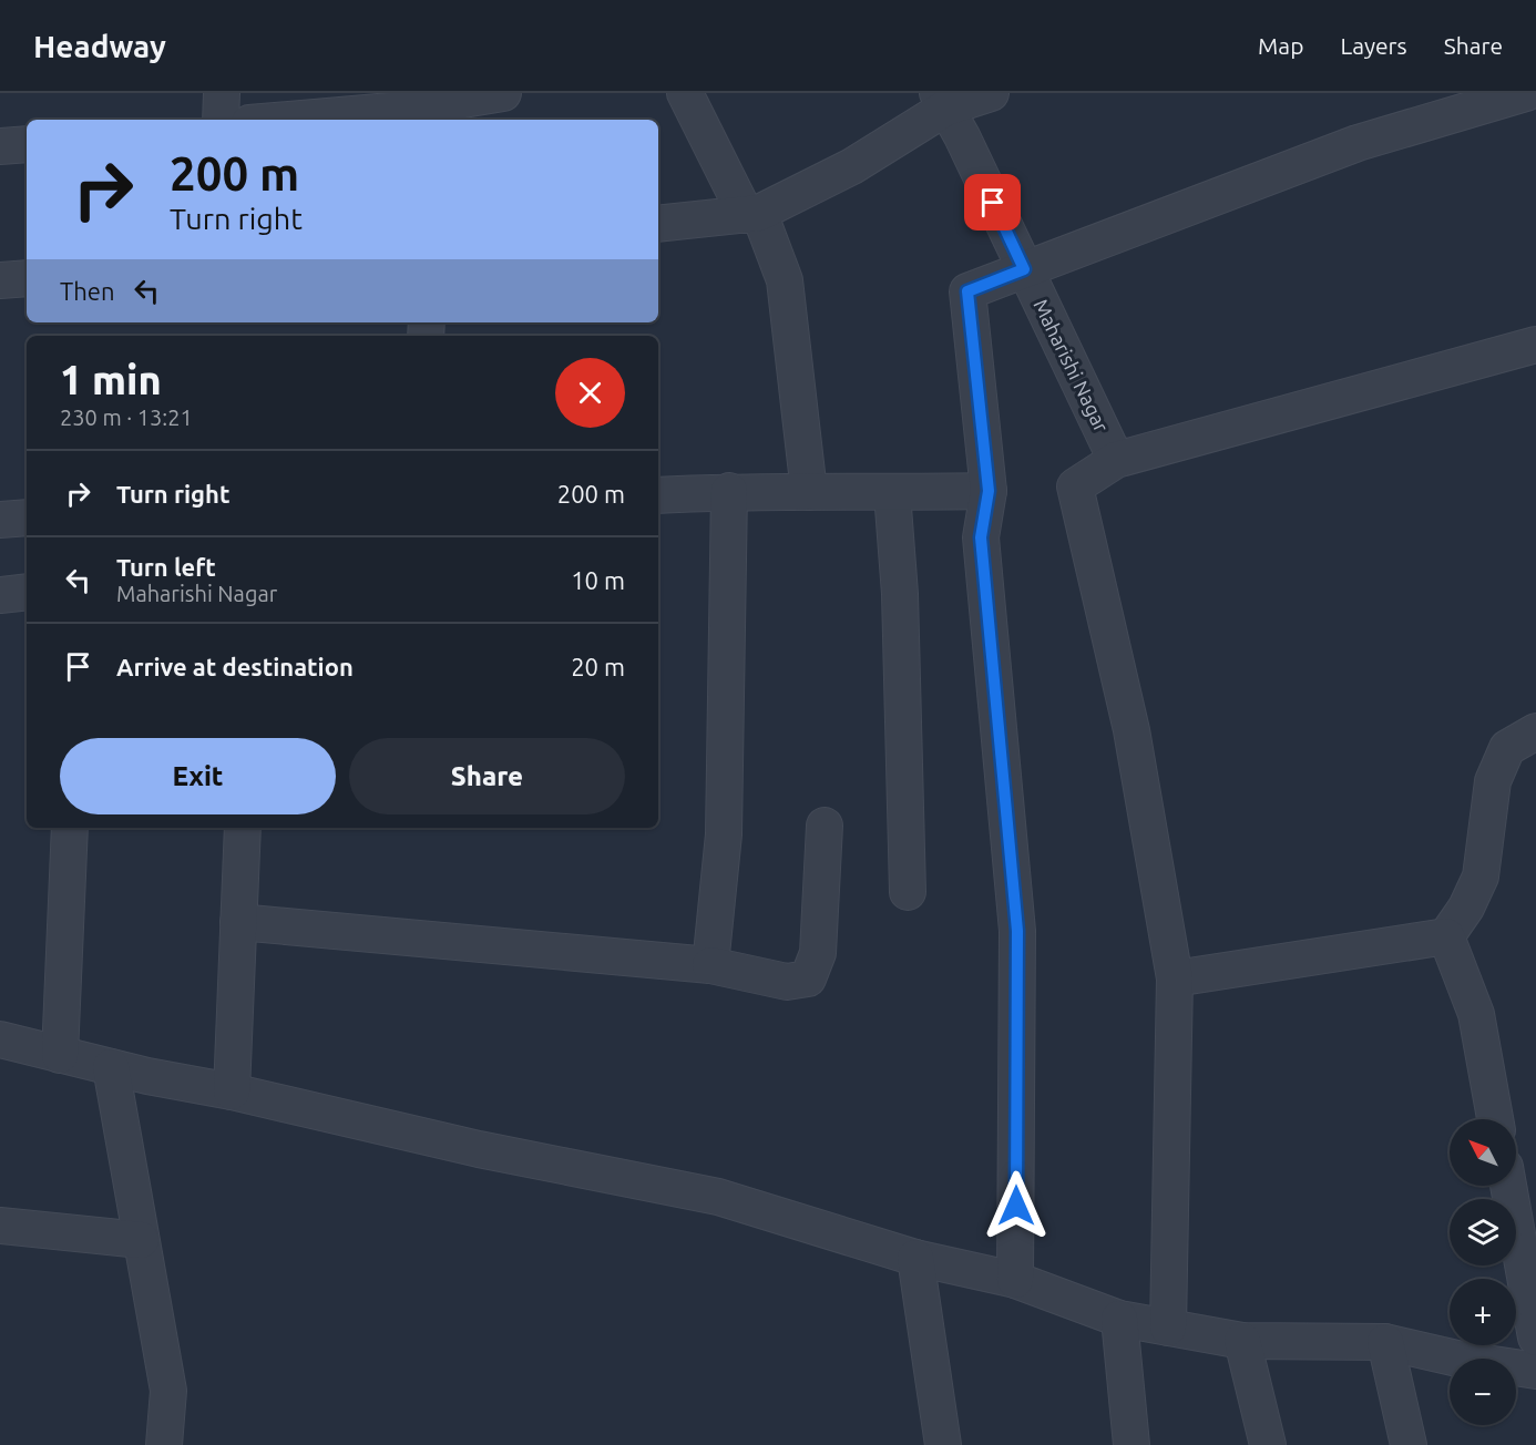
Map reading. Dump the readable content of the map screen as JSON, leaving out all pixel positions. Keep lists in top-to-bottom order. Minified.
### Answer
{"streets":{"street":["Maharishi Nagar"]},"north":"top left","page":{"header":"Headway","nav":["Map","Layers","Share"],"turn":["200 m","Turn right"],"then":"Then","heading":["1 min","230 m · 13:21"],"list":[{"name":"Turn right","value":"200 m"},{"name":"Turn left","note":"Maharishi Nagar","value":"10 m"},{"name":"Arrive at destination","value":"20 m"}],"buttons":["Exit","Share"],"map_buttons":["+","−"]}}
